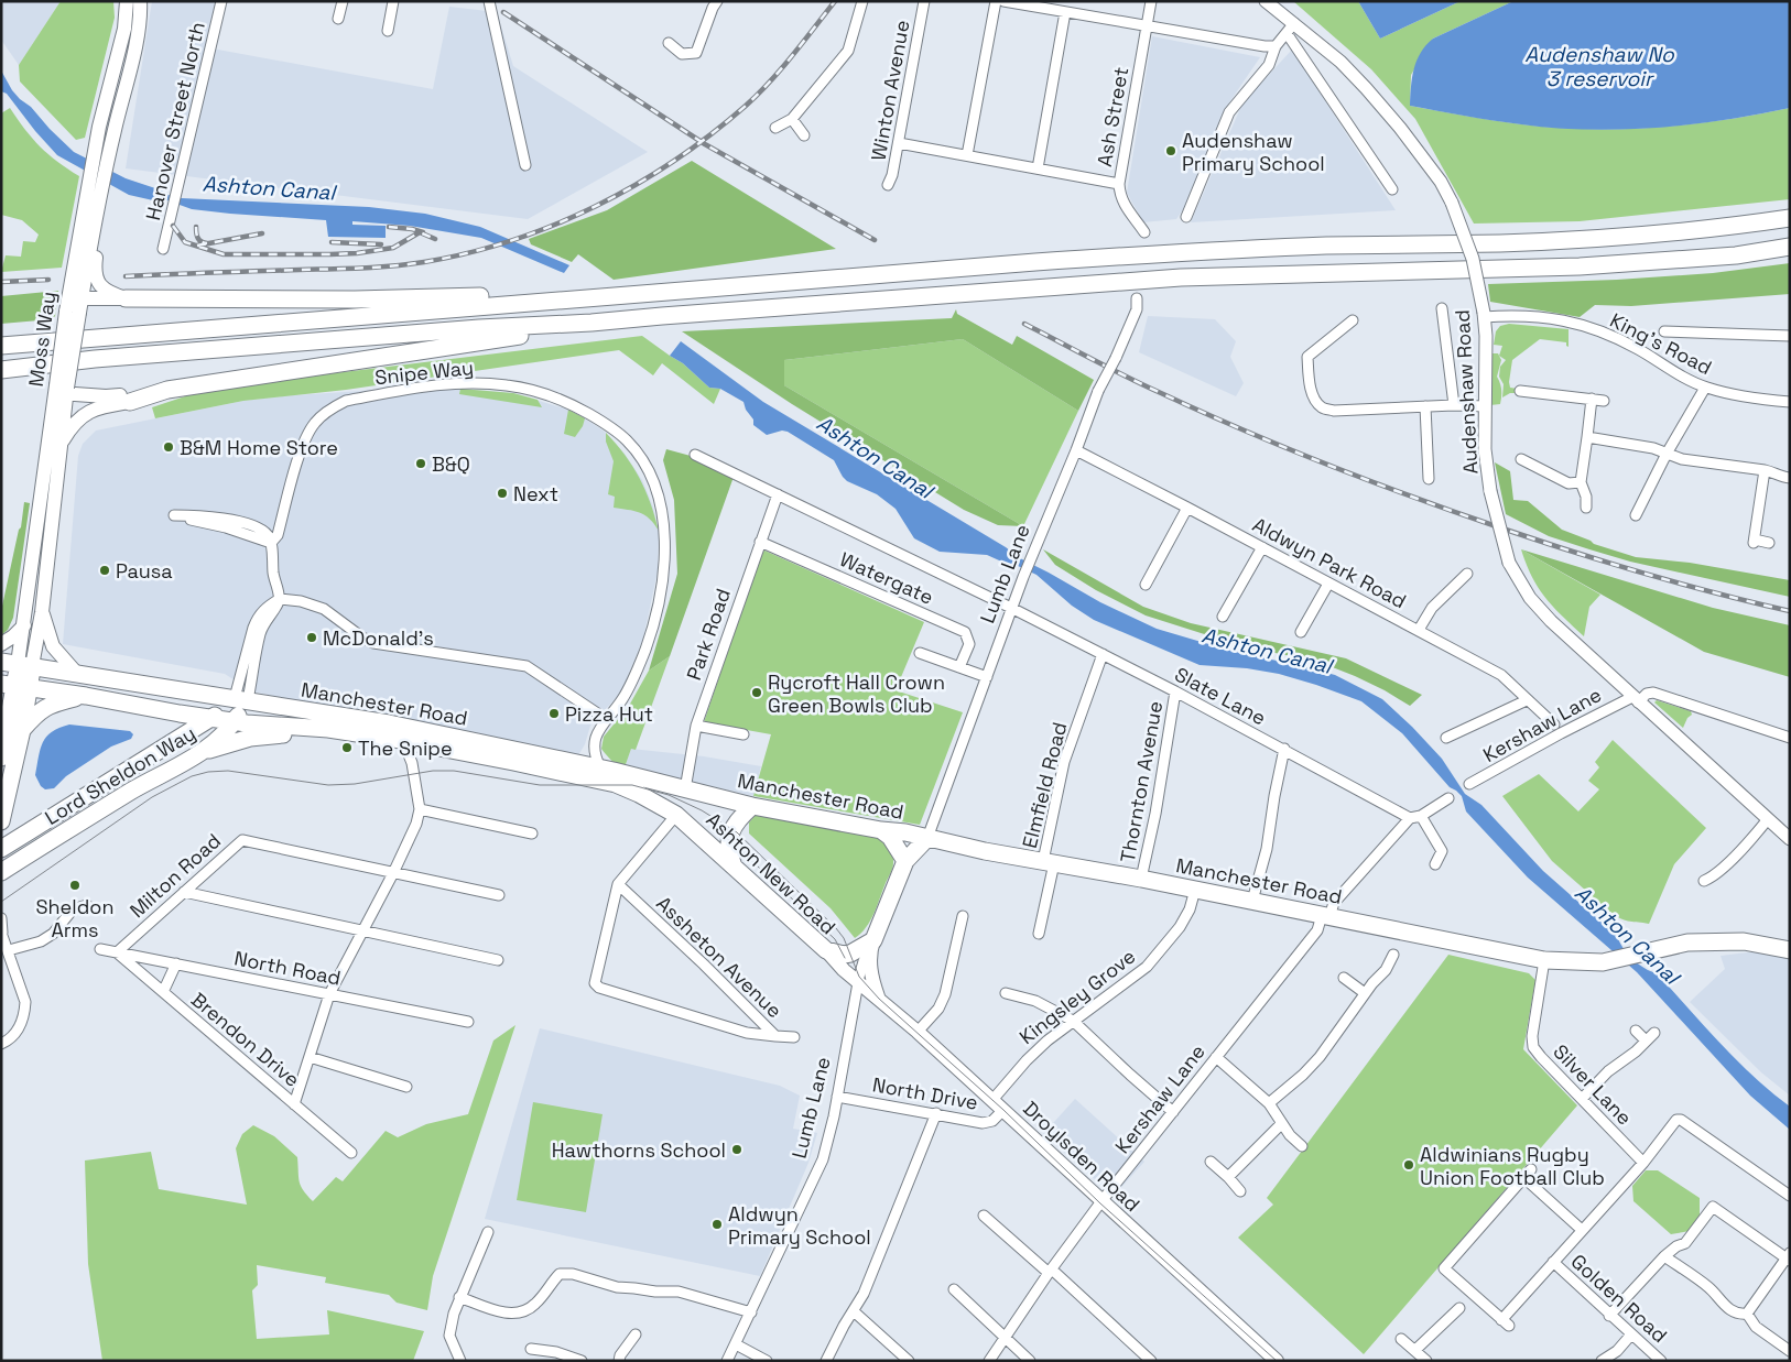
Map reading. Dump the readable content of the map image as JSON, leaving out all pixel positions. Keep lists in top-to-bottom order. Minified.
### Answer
{"streets":{"highway":["Moss Way","Lumb Lane","Manchester Road","Lord Sheldon Way","Ashton New Road"],"main road":["Audenshaw Road","Droylsden Road"],"street":["Winton Avenue","Ash Street","Hanover Street North","King's Road","Snipe Way","Aldwyn Park Road","Watergate","Park Road","Slate Lane","Kershaw Lane","Thornton Avenue","Elmfield Road","Milton Road","Assheton Avenue","North Road","Kingsley Grove","Brendon Drive","Silver Lane","North Drive","Golden Road"]},"crossings":[["Moss Way","Manchester Road"],["King's Road","Audenshaw Road"],["Snipe Way","Manchester Road"],["Audenshaw Road","Kershaw Lane"],["Aldwyn Park Road","Lumb Lane"],["Lumb Lane","Slate Lane"],["Lumb Lane","Manchester Road"],["Lumb Lane","Ashton New Road"],["Lumb Lane","North Drive"],["Lumb Lane","Droylsden Road"],["Watergate","Park Road"],["Park Road","Manchester Road"],["Slate Lane","Kershaw Lane"],["Slate Lane","Thornton Avenue"],["Slate Lane","Elmfield Road"],["Manchester Road","Kershaw Lane"],["Manchester Road","Lord Sheldon Way"],["Manchester Road","Thornton Avenue"],["Manchester Road","Elmfield Road"],["Manchester Road","Ashton New Road"],["Manchester Road","Kingsley Grove"],["Manchester Road","Silver Lane"],["Kershaw Lane","Droylsden Road"],["Ashton New Road","Assheton Avenue"],["Ashton New Road","Droylsden Road"],["Milton Road","North Road"],["Milton Road","Brendon Drive"],["North Road","Brendon Drive"],["Kingsley Grove","Droylsden Road"],["North Drive","Droylsden Road"]],"water":["Audenshaw No 3 reservoir","Ashton Canal"],"places":["Audenshaw Primary School","B&M Home Store","B&Q","Next","Pausa","McDonald's","Rycroft Hall Crown Green Bowls Club","Pizza Hut","The Snipe","Sheldon Arms","Hawthorns School","Aldwinians Rugby Union Football Club","Aldwyn Primary School"]}
